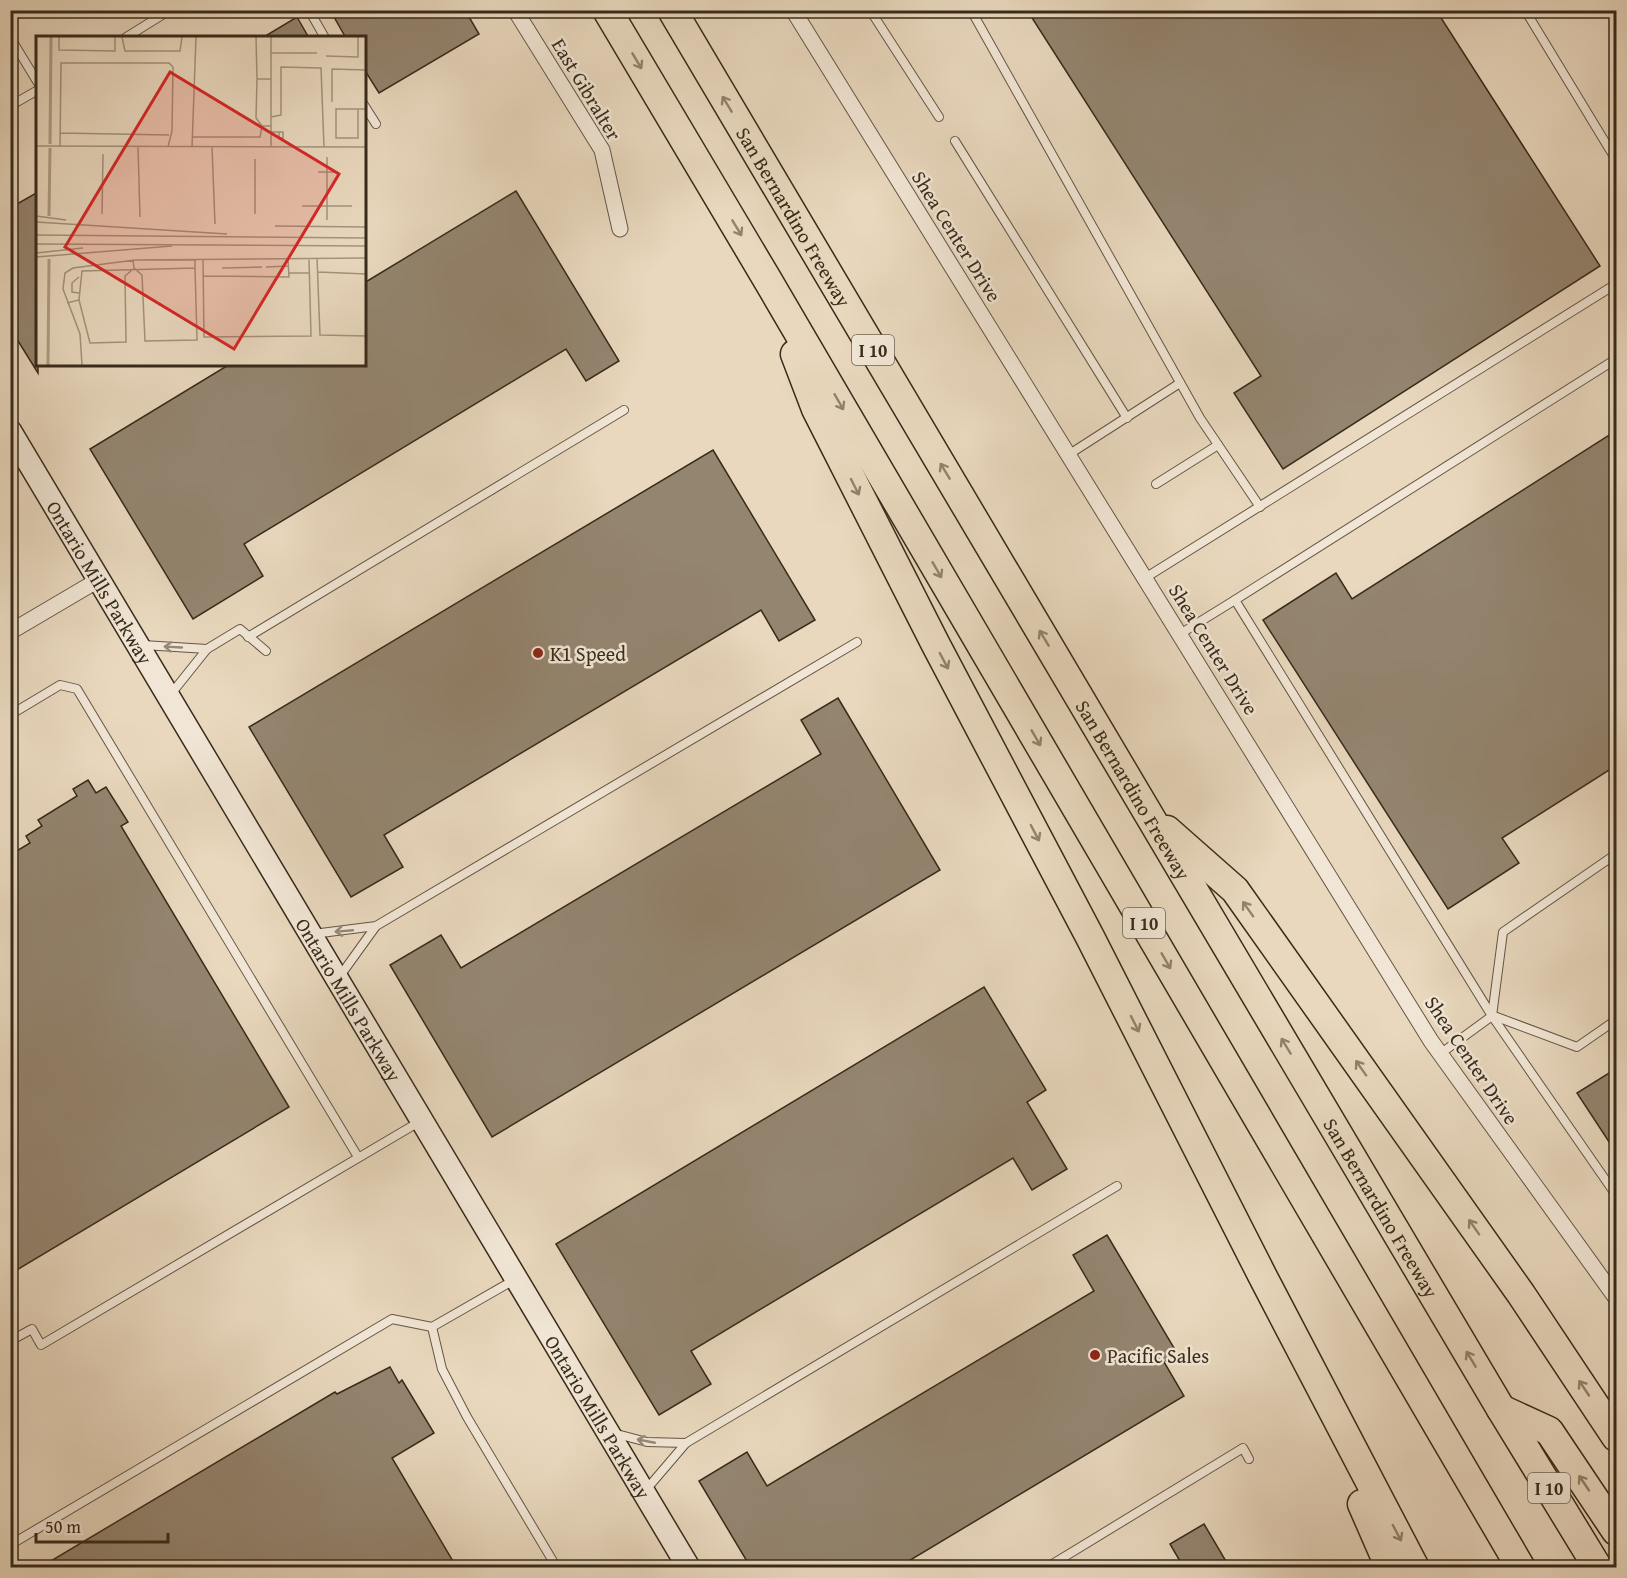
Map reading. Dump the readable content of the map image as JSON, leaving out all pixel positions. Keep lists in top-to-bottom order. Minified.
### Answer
{"streets":{"highway":["San Bernardino Freeway","I 10"],"main road":["Ontario Mills Parkway"],"street":["East Gibralter","Shea Center Drive"]},"places":["K1 Speed","Pacific Sales"],"scale_bar":"50 m"}
